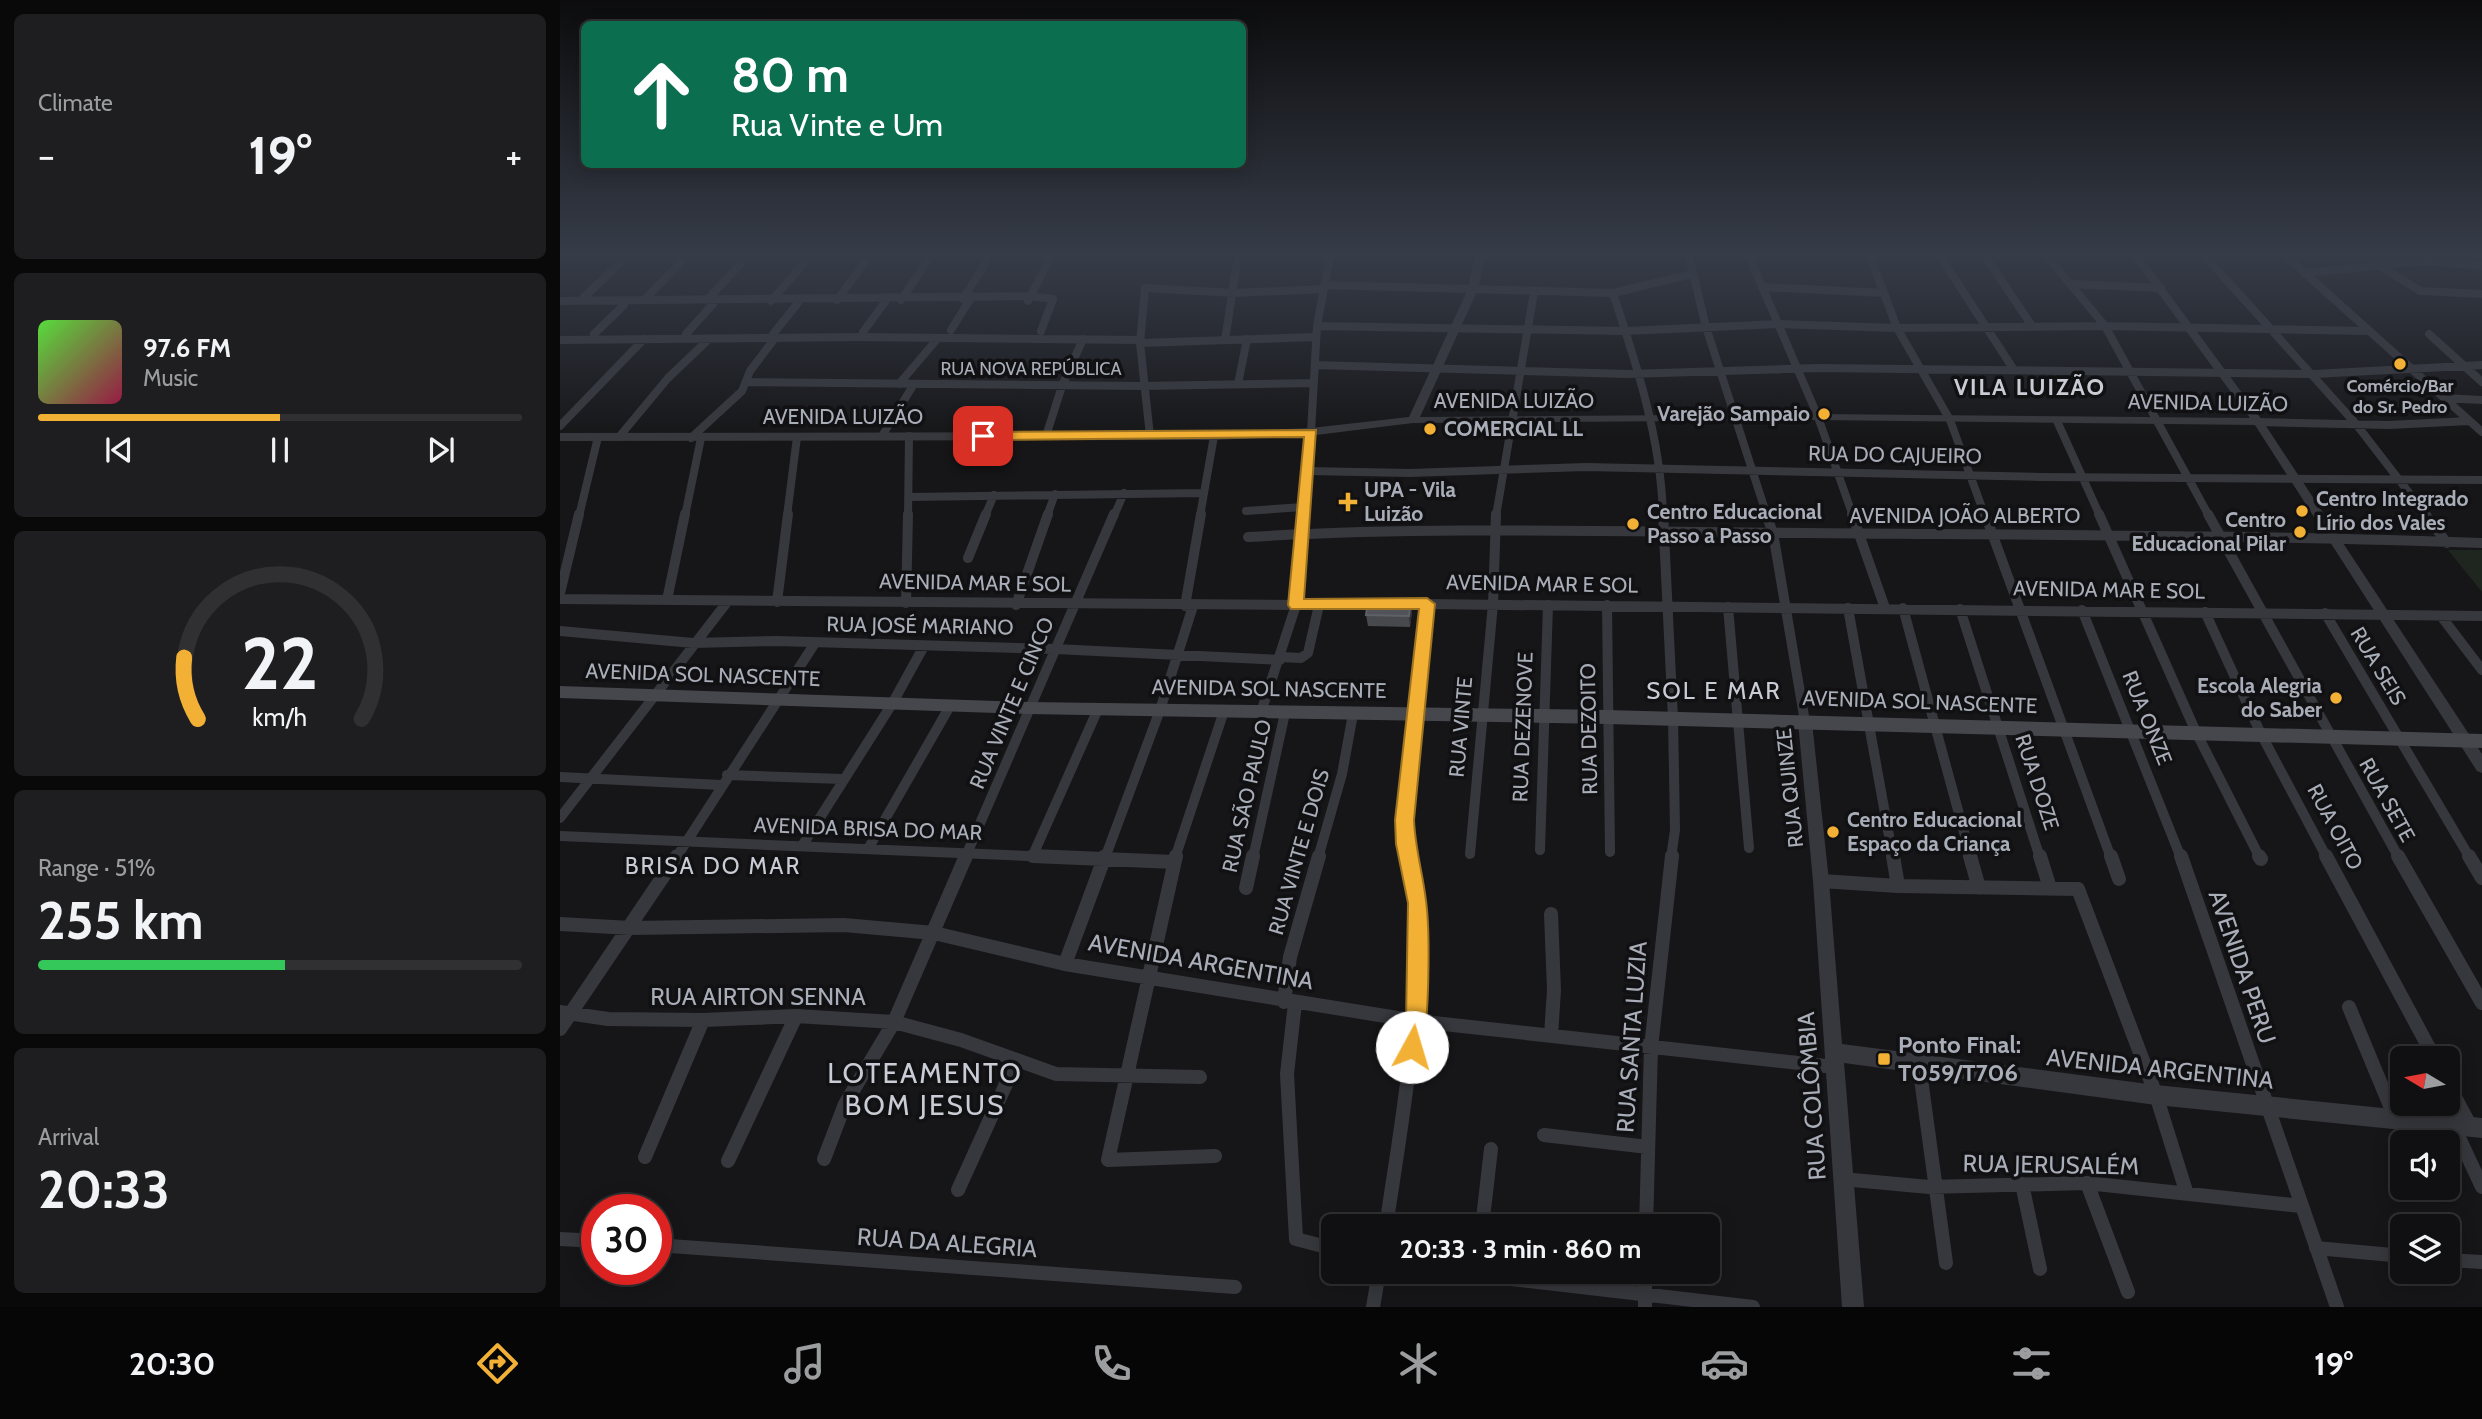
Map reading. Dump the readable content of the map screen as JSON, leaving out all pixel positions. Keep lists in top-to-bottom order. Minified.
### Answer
{"streets":{"main road":["AVENIDA SOL NASCENTE"],"street":["RUA NOVA REPÚBLICA","AVENIDA LUIZÃO","RUA DO CAJUEIRO","AVENIDA JOÃO ALBERTO","AVENIDA MAR E SOL","RUA JOSÉ MARIANO","RUA SEIS","RUA VINTE E CINCO","RUA ONZE","RUA VINTE","RUA DEZENOVE","RUA DEZOITO","RUA DOZE","RUA QUINZE","RUA SÃO PAULO","RUA SETE","RUA OITO","AVENIDA BRISA DO MAR","RUA VINTE E DOIS","AVENIDA ARGENTINA","AVENIDA PERU","RUA AIRTON SENNA","RUA SANTA LUZIA","RUA COLÔMBIA","RUA JERUSALÉM","RUA DA ALEGRIA"]},"crossings":[["RUA NOVA REPÚBLICA","RUA SÃO PAULO"],["AVENIDA LUIZÃO","RUA VINTE"],["AVENIDA LUIZÃO","RUA DOZE"],["AVENIDA LUIZÃO","RUA QUINZE"],["AVENIDA LUIZÃO","RUA SÃO PAULO"],["AVENIDA LUIZÃO","RUA SETE"],["AVENIDA LUIZÃO","RUA SANTA LUZIA"],["RUA DO CAJUEIRO","RUA VINTE"],["RUA DO CAJUEIRO","RUA DOZE"],["RUA DO CAJUEIRO","RUA QUINZE"],["RUA DO CAJUEIRO","RUA SÃO PAULO"],["RUA DO CAJUEIRO","RUA SETE"],["RUA DO CAJUEIRO","RUA SANTA LUZIA"],["AVENIDA JOÃO ALBERTO","RUA VINTE"],["AVENIDA JOÃO ALBERTO","RUA DOZE"],["AVENIDA JOÃO ALBERTO","RUA QUINZE"],["AVENIDA JOÃO ALBERTO","RUA SÃO PAULO"],["AVENIDA JOÃO ALBERTO","RUA SETE"],["AVENIDA JOÃO ALBERTO","RUA SANTA LUZIA"],["AVENIDA MAR E SOL","RUA JOSÉ MARIANO"],["AVENIDA MAR E SOL","RUA SEIS"],["AVENIDA MAR E SOL","RUA VINTE E CINCO"],["AVENIDA MAR E SOL","RUA ONZE"],["AVENIDA MAR E SOL","RUA VINTE"],["AVENIDA MAR E SOL","RUA DEZENOVE"],["AVENIDA MAR E SOL","RUA DEZOITO"],["AVENIDA MAR E SOL","RUA DOZE"],["AVENIDA MAR E SOL","RUA QUINZE"],["AVENIDA MAR E SOL","RUA SÃO PAULO"],["AVENIDA MAR E SOL","RUA SETE"],["AVENIDA MAR E SOL","RUA OITO"],["AVENIDA MAR E SOL","RUA SANTA LUZIA"],["RUA JOSÉ MARIANO","RUA VINTE E CINCO"],["RUA JOSÉ MARIANO","RUA SÃO PAULO"],["RUA SEIS","AVENIDA SOL NASCENTE"],["AVENIDA SOL NASCENTE","RUA VINTE E CINCO"],["AVENIDA SOL NASCENTE","RUA ONZE"],["AVENIDA SOL NASCENTE","RUA VINTE"],["AVENIDA SOL NASCENTE","RUA DEZENOVE"],["AVENIDA SOL NASCENTE","RUA DEZOITO"],["AVENIDA SOL NASCENTE","RUA DOZE"],["AVENIDA SOL NASCENTE","RUA QUINZE"],["AVENIDA SOL NASCENTE","RUA SÃO PAULO"],["AVENIDA SOL NASCENTE","RUA SETE"],["AVENIDA SOL NASCENTE","RUA OITO"],["AVENIDA SOL NASCENTE","RUA VINTE E DOIS"],["AVENIDA SOL NASCENTE","RUA SANTA LUZIA"],["RUA VINTE E CINCO","AVENIDA BRISA DO MAR"],["RUA VINTE E CINCO","AVENIDA ARGENTINA"],["RUA VINTE E CINCO","RUA AIRTON SENNA"],["RUA ONZE","AVENIDA PERU"],["RUA QUINZE","RUA COLÔMBIA"],["RUA VINTE E DOIS","AVENIDA ARGENTINA"],["AVENIDA ARGENTINA","AVENIDA PERU"],["AVENIDA ARGENTINA","RUA SANTA LUZIA"],["AVENIDA ARGENTINA","RUA COLÔMBIA"],["AVENIDA PERU","RUA JERUSALÉM"],["RUA COLÔMBIA","RUA JERUSALÉM"]],"districts":["VILA LUIZÃO","SOL E MAR","BRISA DO MAR","LOTEAMENTO BOM JESUS"],"places":{"other":["Comércio/Bar do Sr. Pedro","Varejão Sampaio","COMERCIAL LL","Centro Integrado Lírio dos Vales","Centro Educacional Passo a Passo","Centro Educacional Pilar","Escola Alegria do Saber","Centro Educacional Espaço da Criança"],"health":["UPA - Vila Luizão"],"transit":["Ponto Final: T059/T706"]},"north":"left","page":{"tile":["Climate",["Range · 51%","255 km"],["Arrival","20:33"]],"turn":["80 m","Rua Vinte e Um"],"heat":["−","19°","+"],"song":["97.6 FM","Music"],"limit":"30","trip":"20:33 · 3 min · 860 m","tabs":["20:30","19°"],"gauge":["22","km/h"]}}
